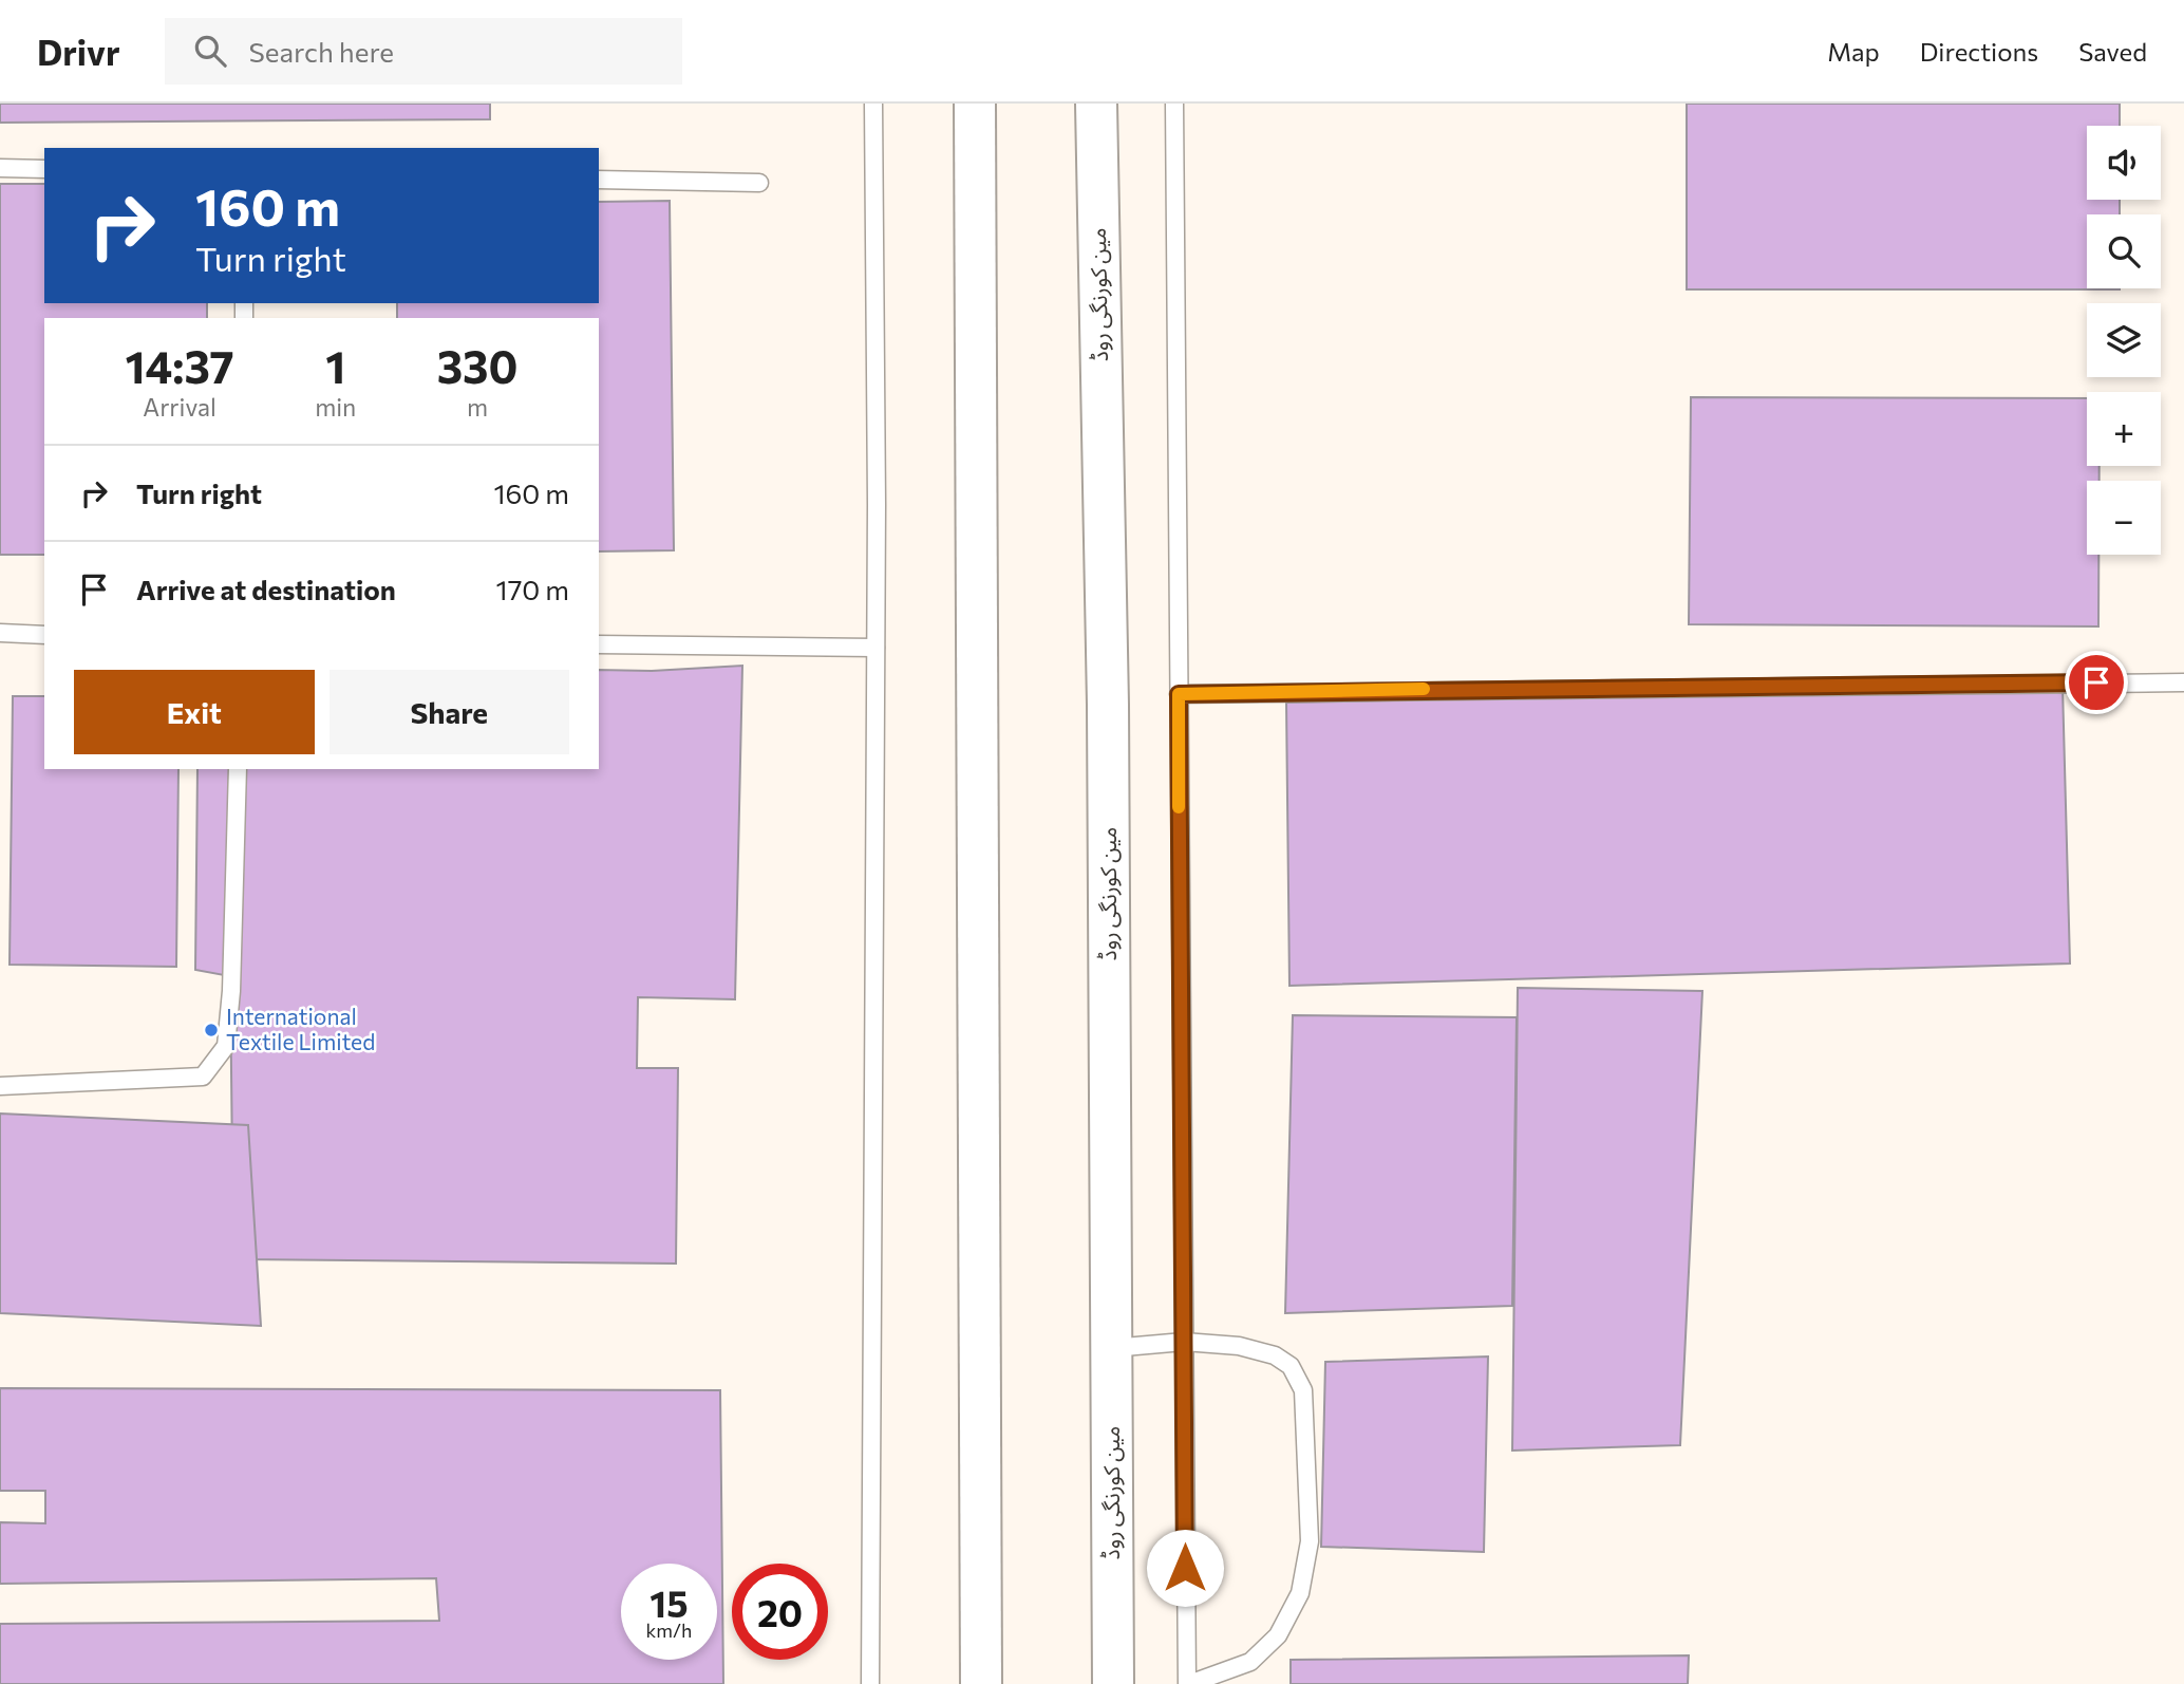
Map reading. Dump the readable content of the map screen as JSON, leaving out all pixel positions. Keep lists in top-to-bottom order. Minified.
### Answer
{"streets":{"main road":["مین کورنگی روڈ"]},"places":["International Textile Limited"],"page":{"header":"Drivr","search":"Search here","nav":["Map","Directions","Saved"],"map_buttons":["+","−"],"turn":["160 m","Turn right"],"eta":["14:37","Arrival","1","min","330","m"],"list":[{"name":"Turn right","value":"160 m"},{"name":"Arrive at destination","value":"170 m"}],"buttons":["Exit","Share"],"speed":"15 km/h","limit":"20"}}
